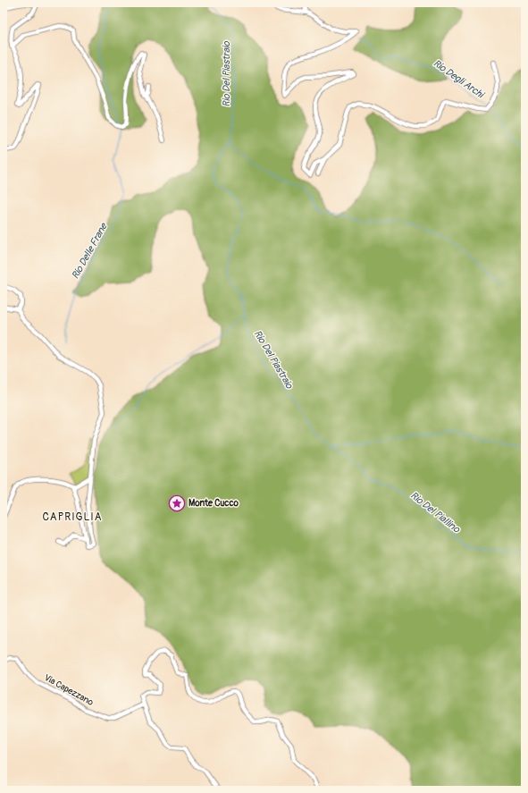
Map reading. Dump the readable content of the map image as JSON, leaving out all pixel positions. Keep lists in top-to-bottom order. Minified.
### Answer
{"streets":{"street":["Via Capezzano"]},"districts":["CAPRIGLIA"],"water":["Rio Del Piastraio","Rio Degli Archi","Rio Delle Frane","Rio Del Piallino"],"places":{"place":["Monte Cucco"]}}
